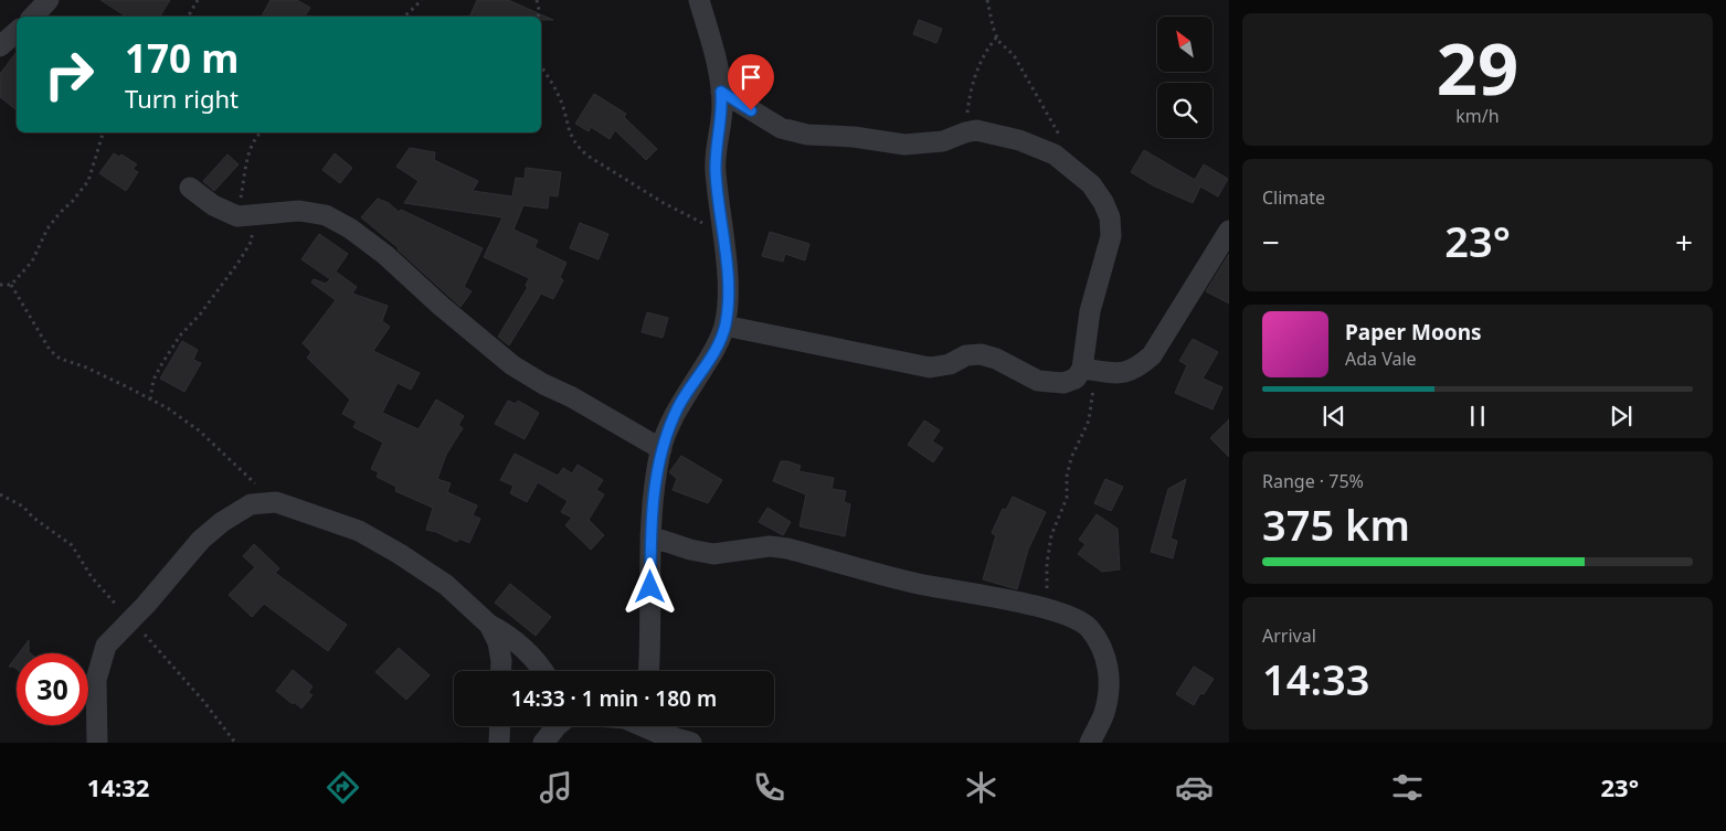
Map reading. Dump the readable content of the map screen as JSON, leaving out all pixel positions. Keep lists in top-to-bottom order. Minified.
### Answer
{"north":"top left","page":{"tile":[["29","km/h"],"Climate",["Range · 75%","375 km"],["Arrival","14:33"]],"turn":["170 m","Turn right"],"heat":["−","23°","+"],"song":["Paper Moons","Ada Vale"],"limit":"30","trip":"14:33 · 1 min · 180 m","tabs":["14:32","23°"]}}
